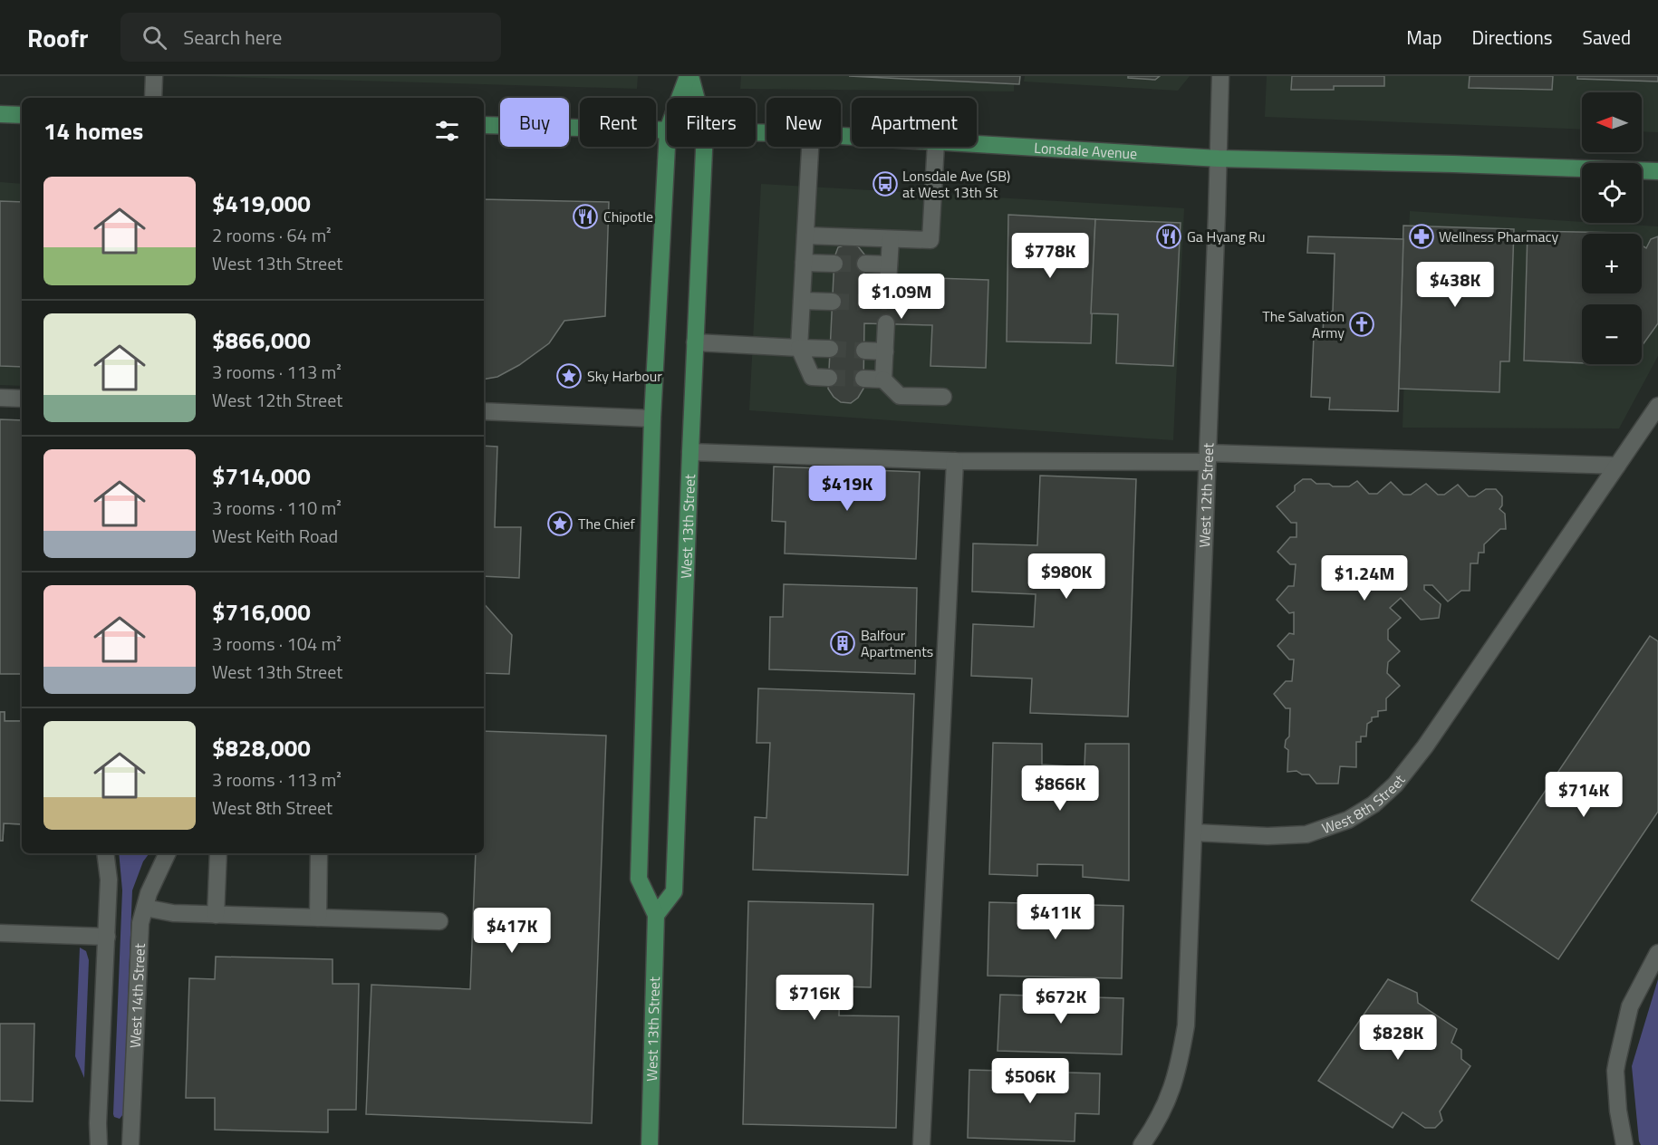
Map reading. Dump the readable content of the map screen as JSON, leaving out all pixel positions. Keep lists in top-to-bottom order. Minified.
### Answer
{"streets":{"main road":["Lonsdale Avenue","West 13th Street"],"street":["West 12th Street","West 8th Street","West 14th Street"]},"crossings":[["Lonsdale Avenue","West 12th Street"],["West 12th Street","West 8th Street"]],"places":{"bus stop":["Lonsdale Ave (SB) at West 13th St"],"restaurant":["Chipotle","Ga Hyang Ru"],"pharmacy":["Wellness Pharmacy"],"church":["The Salvation Army"],"place":["Sky Harbour","The Chief"],"building":["Balfour Apartments"]},"north":"left","page":{"header":"Roofr","search":"Search here","nav":["Map","Directions","Saved"],"map_buttons":["+","−"],"chip":["Buy","Rent","Filters","New","Apartment"],"heading":"14 homes","list":[{"name":"$419,000","note":"2 rooms · 64 m² · West 13th Street"},{"name":"$866,000","note":"3 rooms · 113 m² · West 12th Street"},{"name":"$714,000","note":"3 rooms · 110 m² · West Keith Road"},{"name":"$716,000","note":"3 rooms · 104 m² · West 13th Street"},{"name":"$828,000","note":"3 rooms · 113 m² · West 8th Street"}],"price":["$778K","$438K","$1.09M","$419K","$980K","$1.24M","$866K","$714K","$411K","$417K","$716K","$672K","$828K","$506K"]}}
